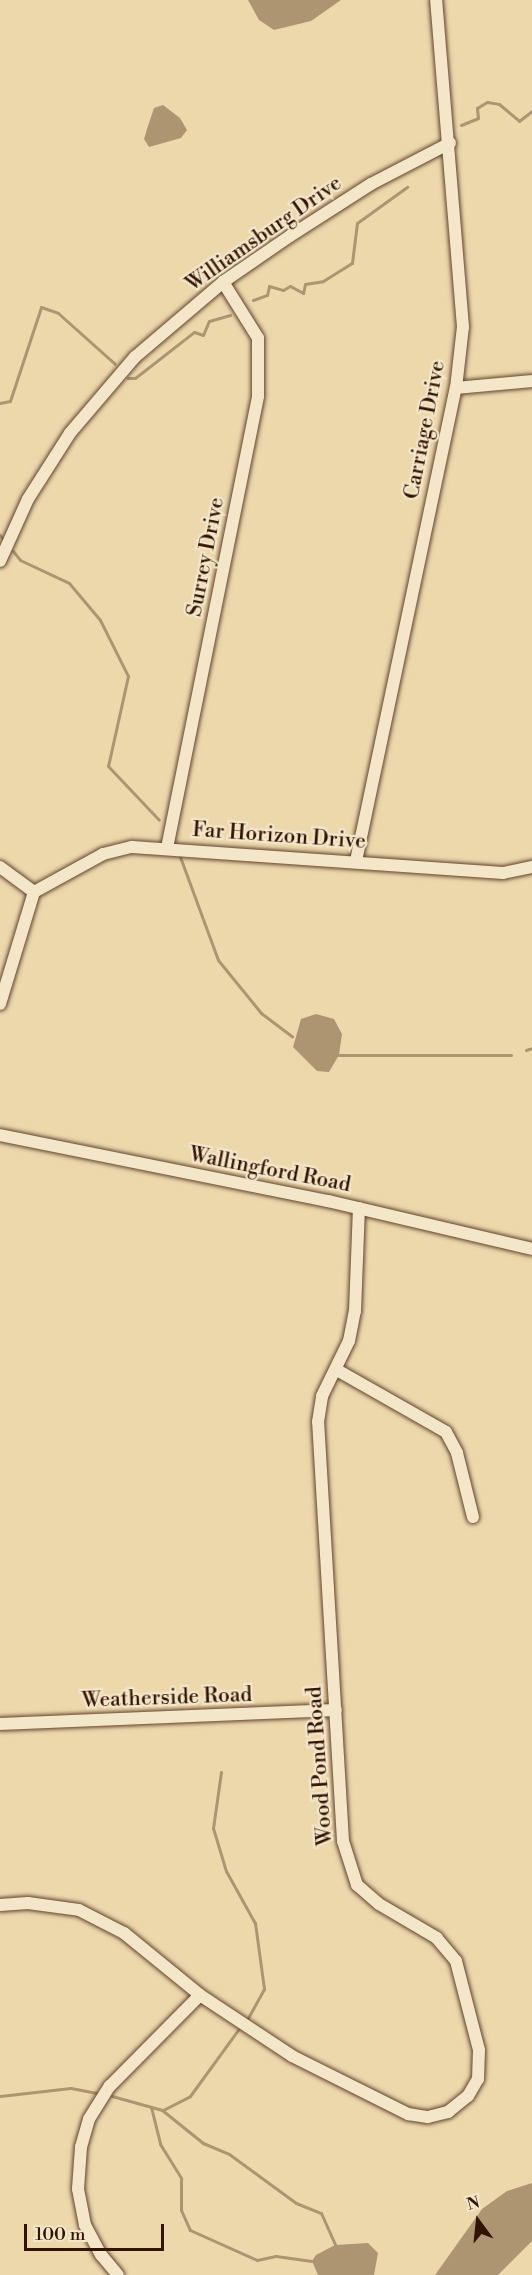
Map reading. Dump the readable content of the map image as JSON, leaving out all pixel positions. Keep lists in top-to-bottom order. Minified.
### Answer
{"streets":{"street":["Williamsburg Drive","Carriage Drive","Surrey Drive","Far Horizon Drive","Wallingford Road","Weatherside Road","Wood Pond Road"]},"crossings":[["Williamsburg Drive","Carriage Drive"],["Williamsburg Drive","Surrey Drive"],["Carriage Drive","Far Horizon Drive"],["Surrey Drive","Far Horizon Drive"],["Wallingford Road","Wood Pond Road"],["Weatherside Road","Wood Pond Road"]],"scale_bar":"100 m","north":"top"}
